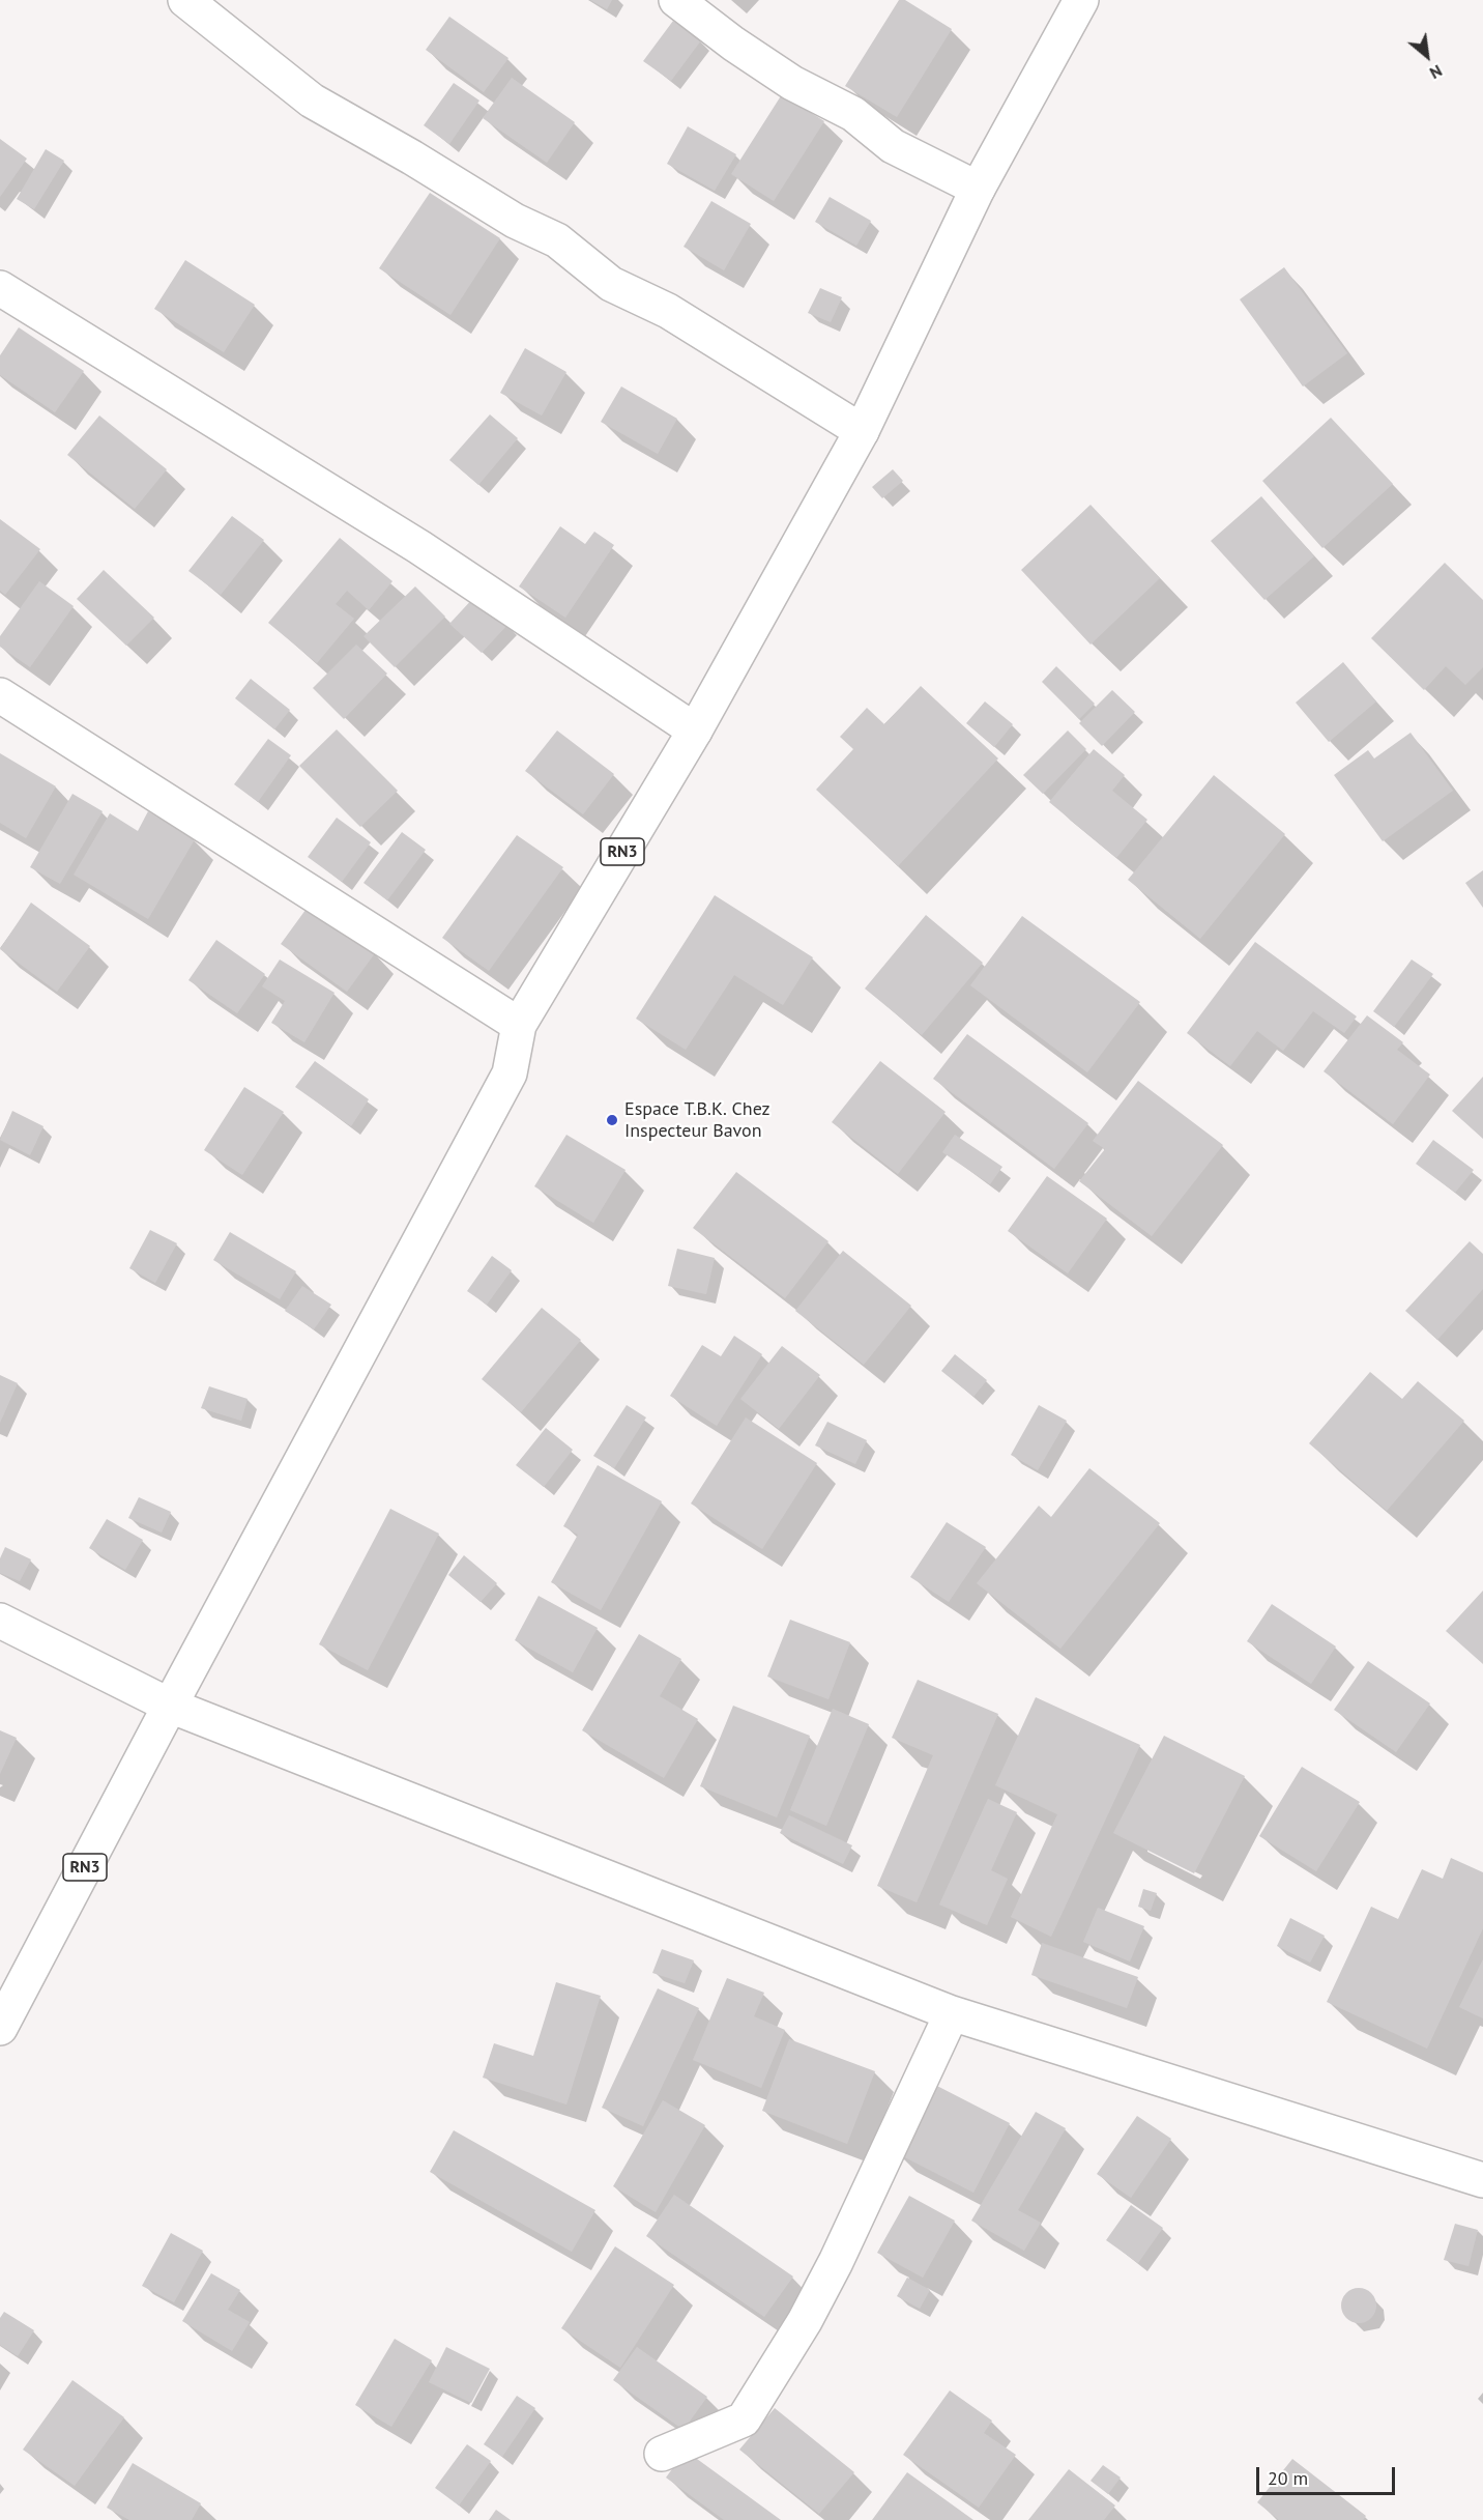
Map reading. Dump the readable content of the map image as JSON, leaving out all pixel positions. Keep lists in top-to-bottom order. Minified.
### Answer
{"streets":{"main road":["RN3"]},"places":["Espace T.B.K. Chez Inspecteur Bavon"],"scale_bar":"20 m","north":"bottom right"}
